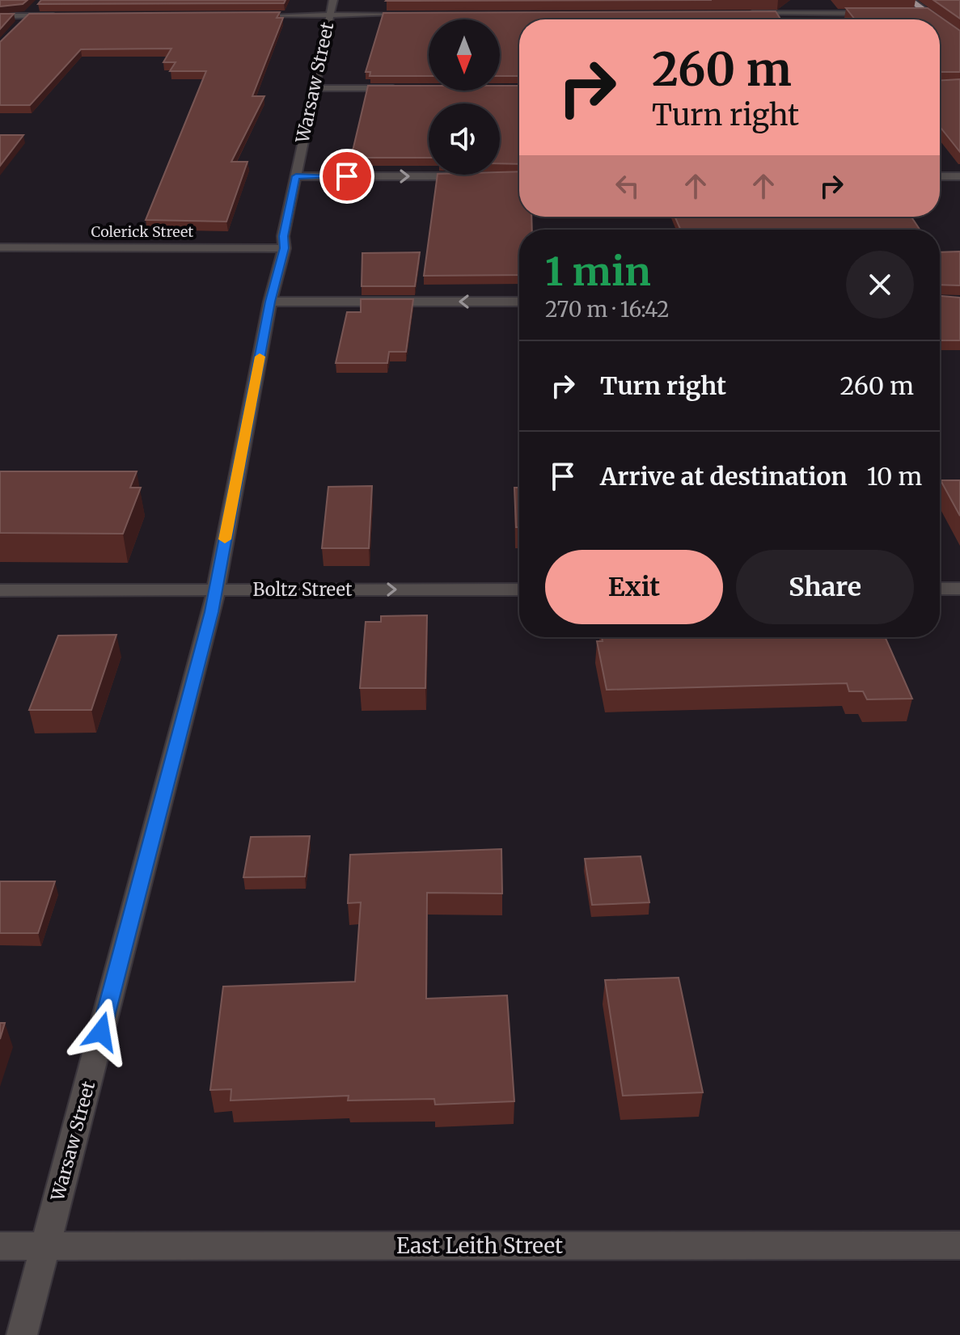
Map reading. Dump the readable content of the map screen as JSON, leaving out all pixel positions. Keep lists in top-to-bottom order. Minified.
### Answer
{"streets":{"street":["Warsaw Street","Colerick Street","Boltz Street","East Leith Street"]},"crossings":[["Warsaw Street","Colerick Street"],["Warsaw Street","Boltz Street"],["Warsaw Street","East Leith Street"]],"one_way":["Boltz Street"],"north":"bottom","page":{"turn":["260 m","Turn right"],"heading":["1 min","270 m · 16:42"],"list":[{"name":"Turn right","value":"260 m"},{"name":"Arrive at destination","value":"10 m"}],"buttons":["Exit","Share"]}}
